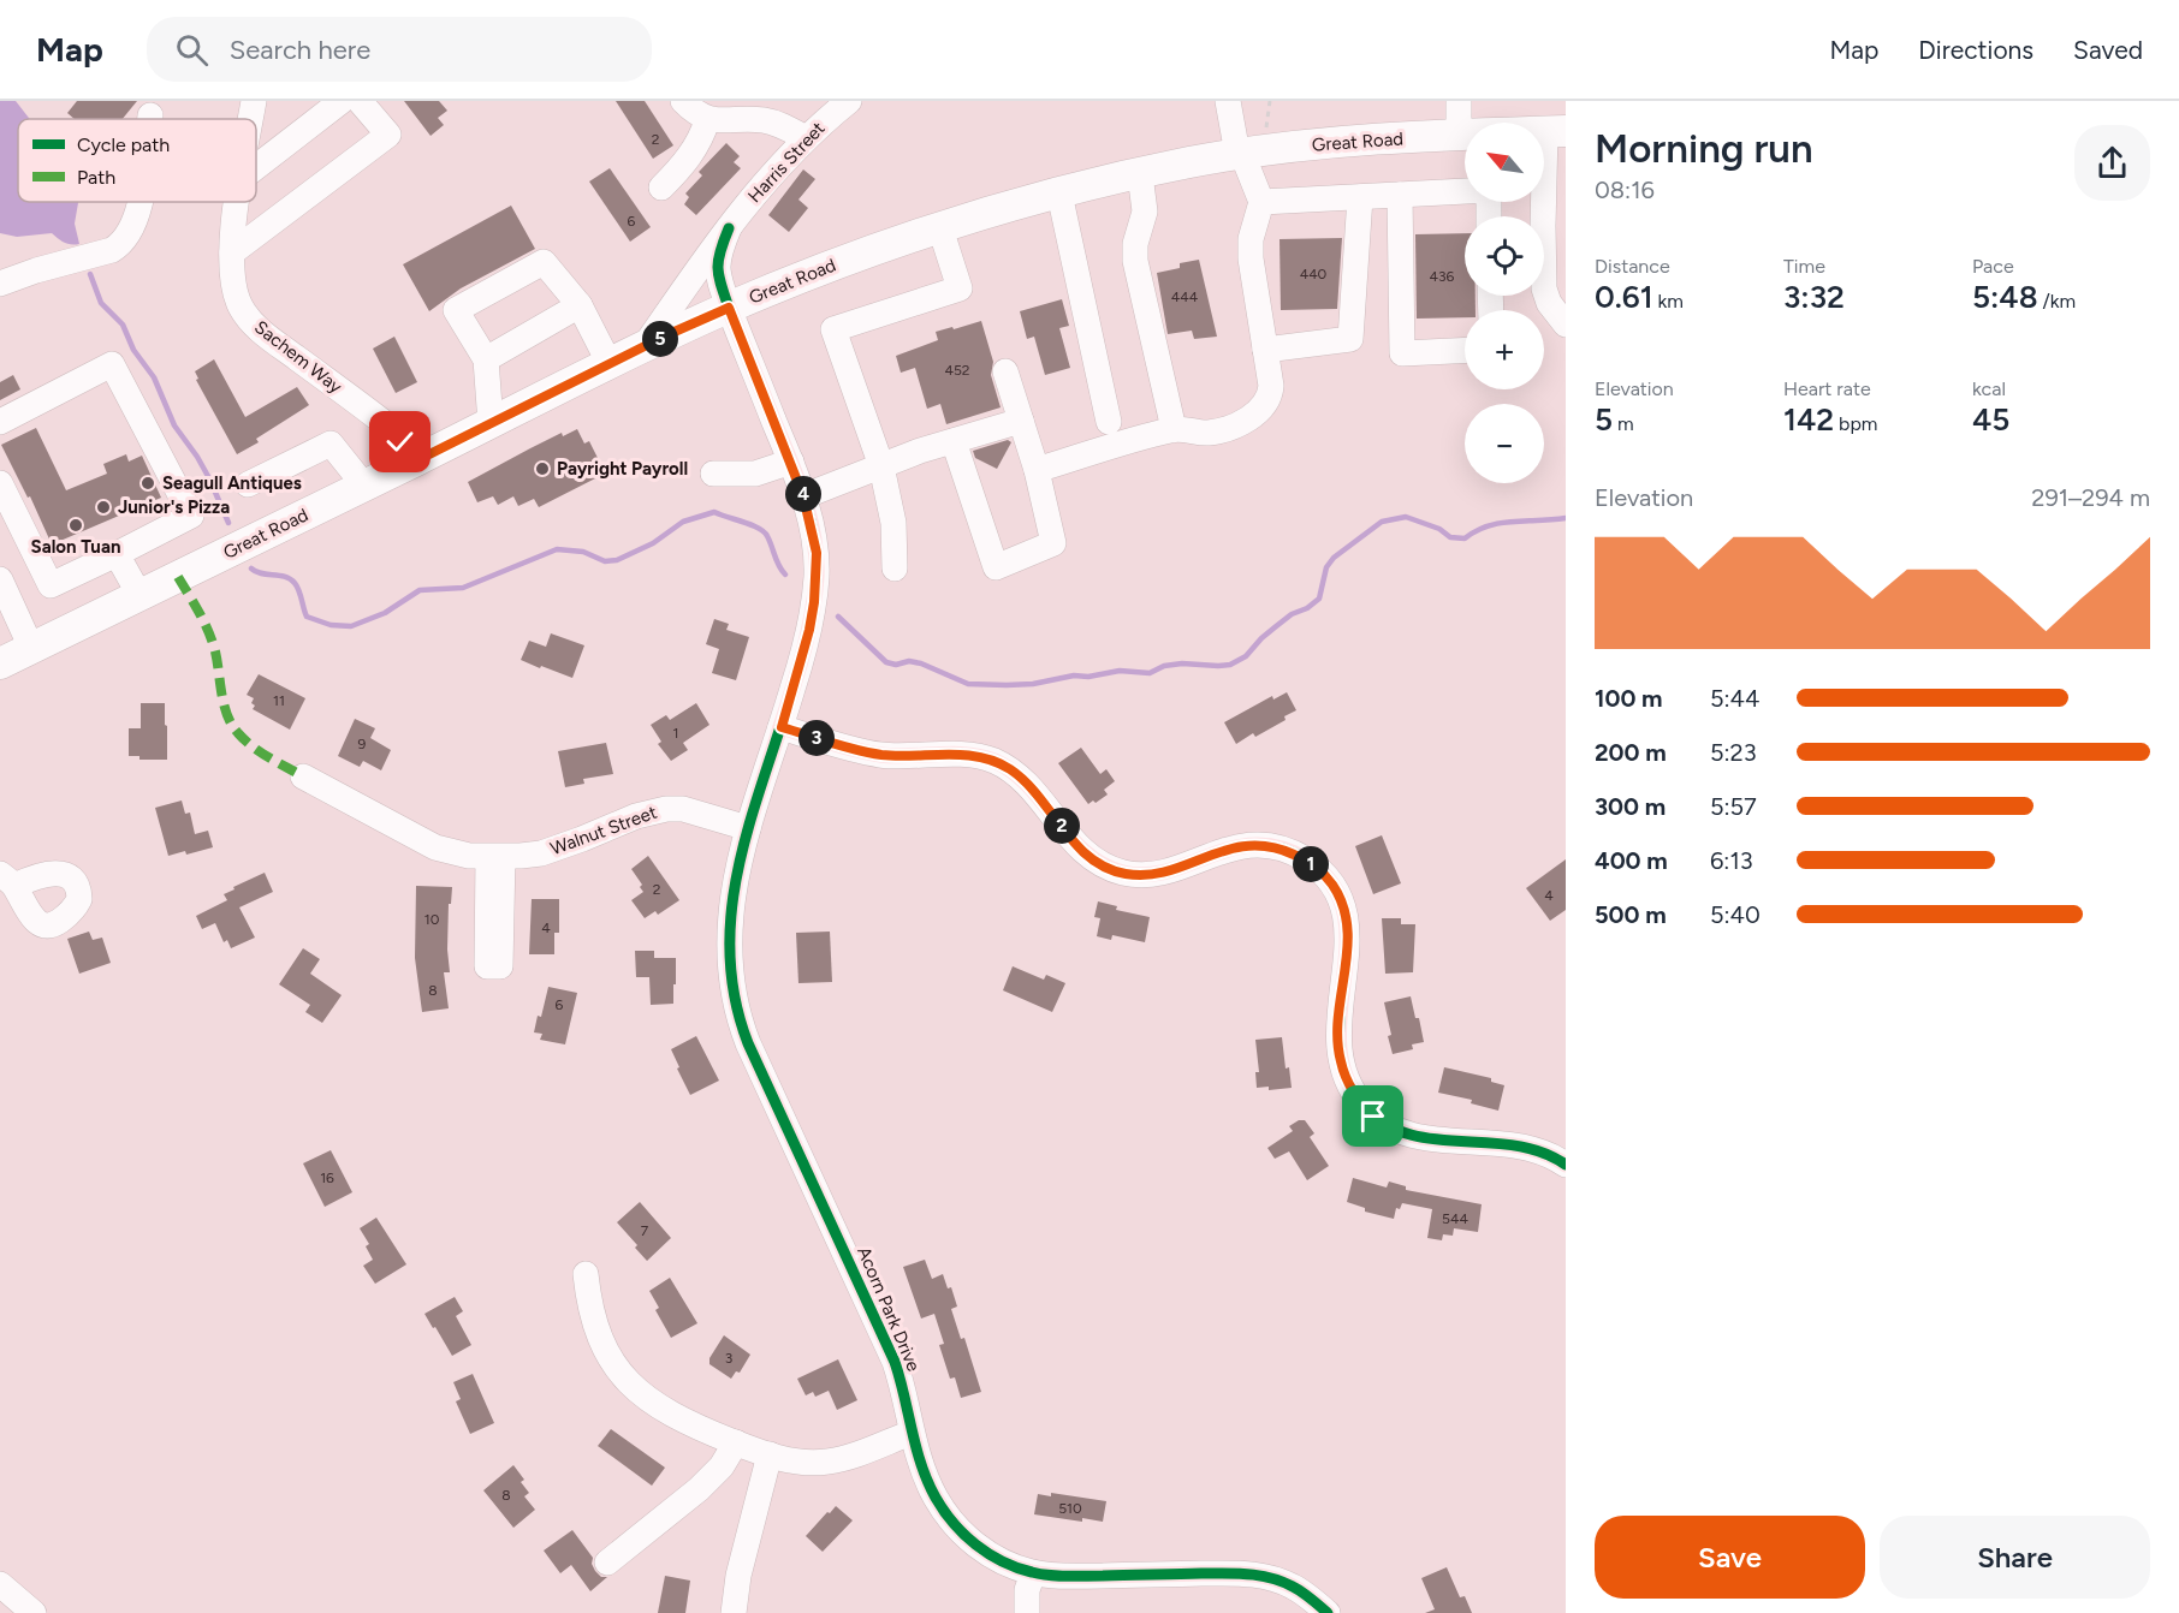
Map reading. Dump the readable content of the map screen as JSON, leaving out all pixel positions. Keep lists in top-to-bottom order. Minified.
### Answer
{"streets":{"main road":["Great Road"],"street":["Harris Street","Sachem Way","Walnut Street","Acorn Park Drive"]},"crossings":[["Great Road","Harris Street"],["Great Road","Sachem Way"],["Great Road","Acorn Park Drive"],["Harris Street","Acorn Park Drive"],["Walnut Street","Acorn Park Drive"]],"places":["Payright Payroll","Seagull Antiques","Junior's Pizza","Salon Tuan"],"house_numbers":["2","6","440","436","444","452","11","1","9","2","4","10","4","8","6","16","544","7","3","8","510"],"legend":["Cycle path","Path"],"north":"top left","page":{"header":"Map","search":"Search here","nav":["Map","Directions","Saved"],"heading":["Morning run","08:16"],"map_buttons":["+","−"],"stats":[["Distance","0.61 km"],["Time","3:32"],["Pace","5:48 /km"],["Elevation","5 m"],["Heart rate","142 bpm"],["kcal","45"]],"pins":["5","4","3","2","1"],"chart":["Elevation","291–294 m"],"list":[{"name":"100 m","note":"5:44"},{"name":"200 m","note":"5:23"},{"name":"300 m","note":"5:57"},{"name":"400 m","note":"6:13"},{"name":"500 m","note":"5:40"}],"buttons":["Save","Share"]}}
